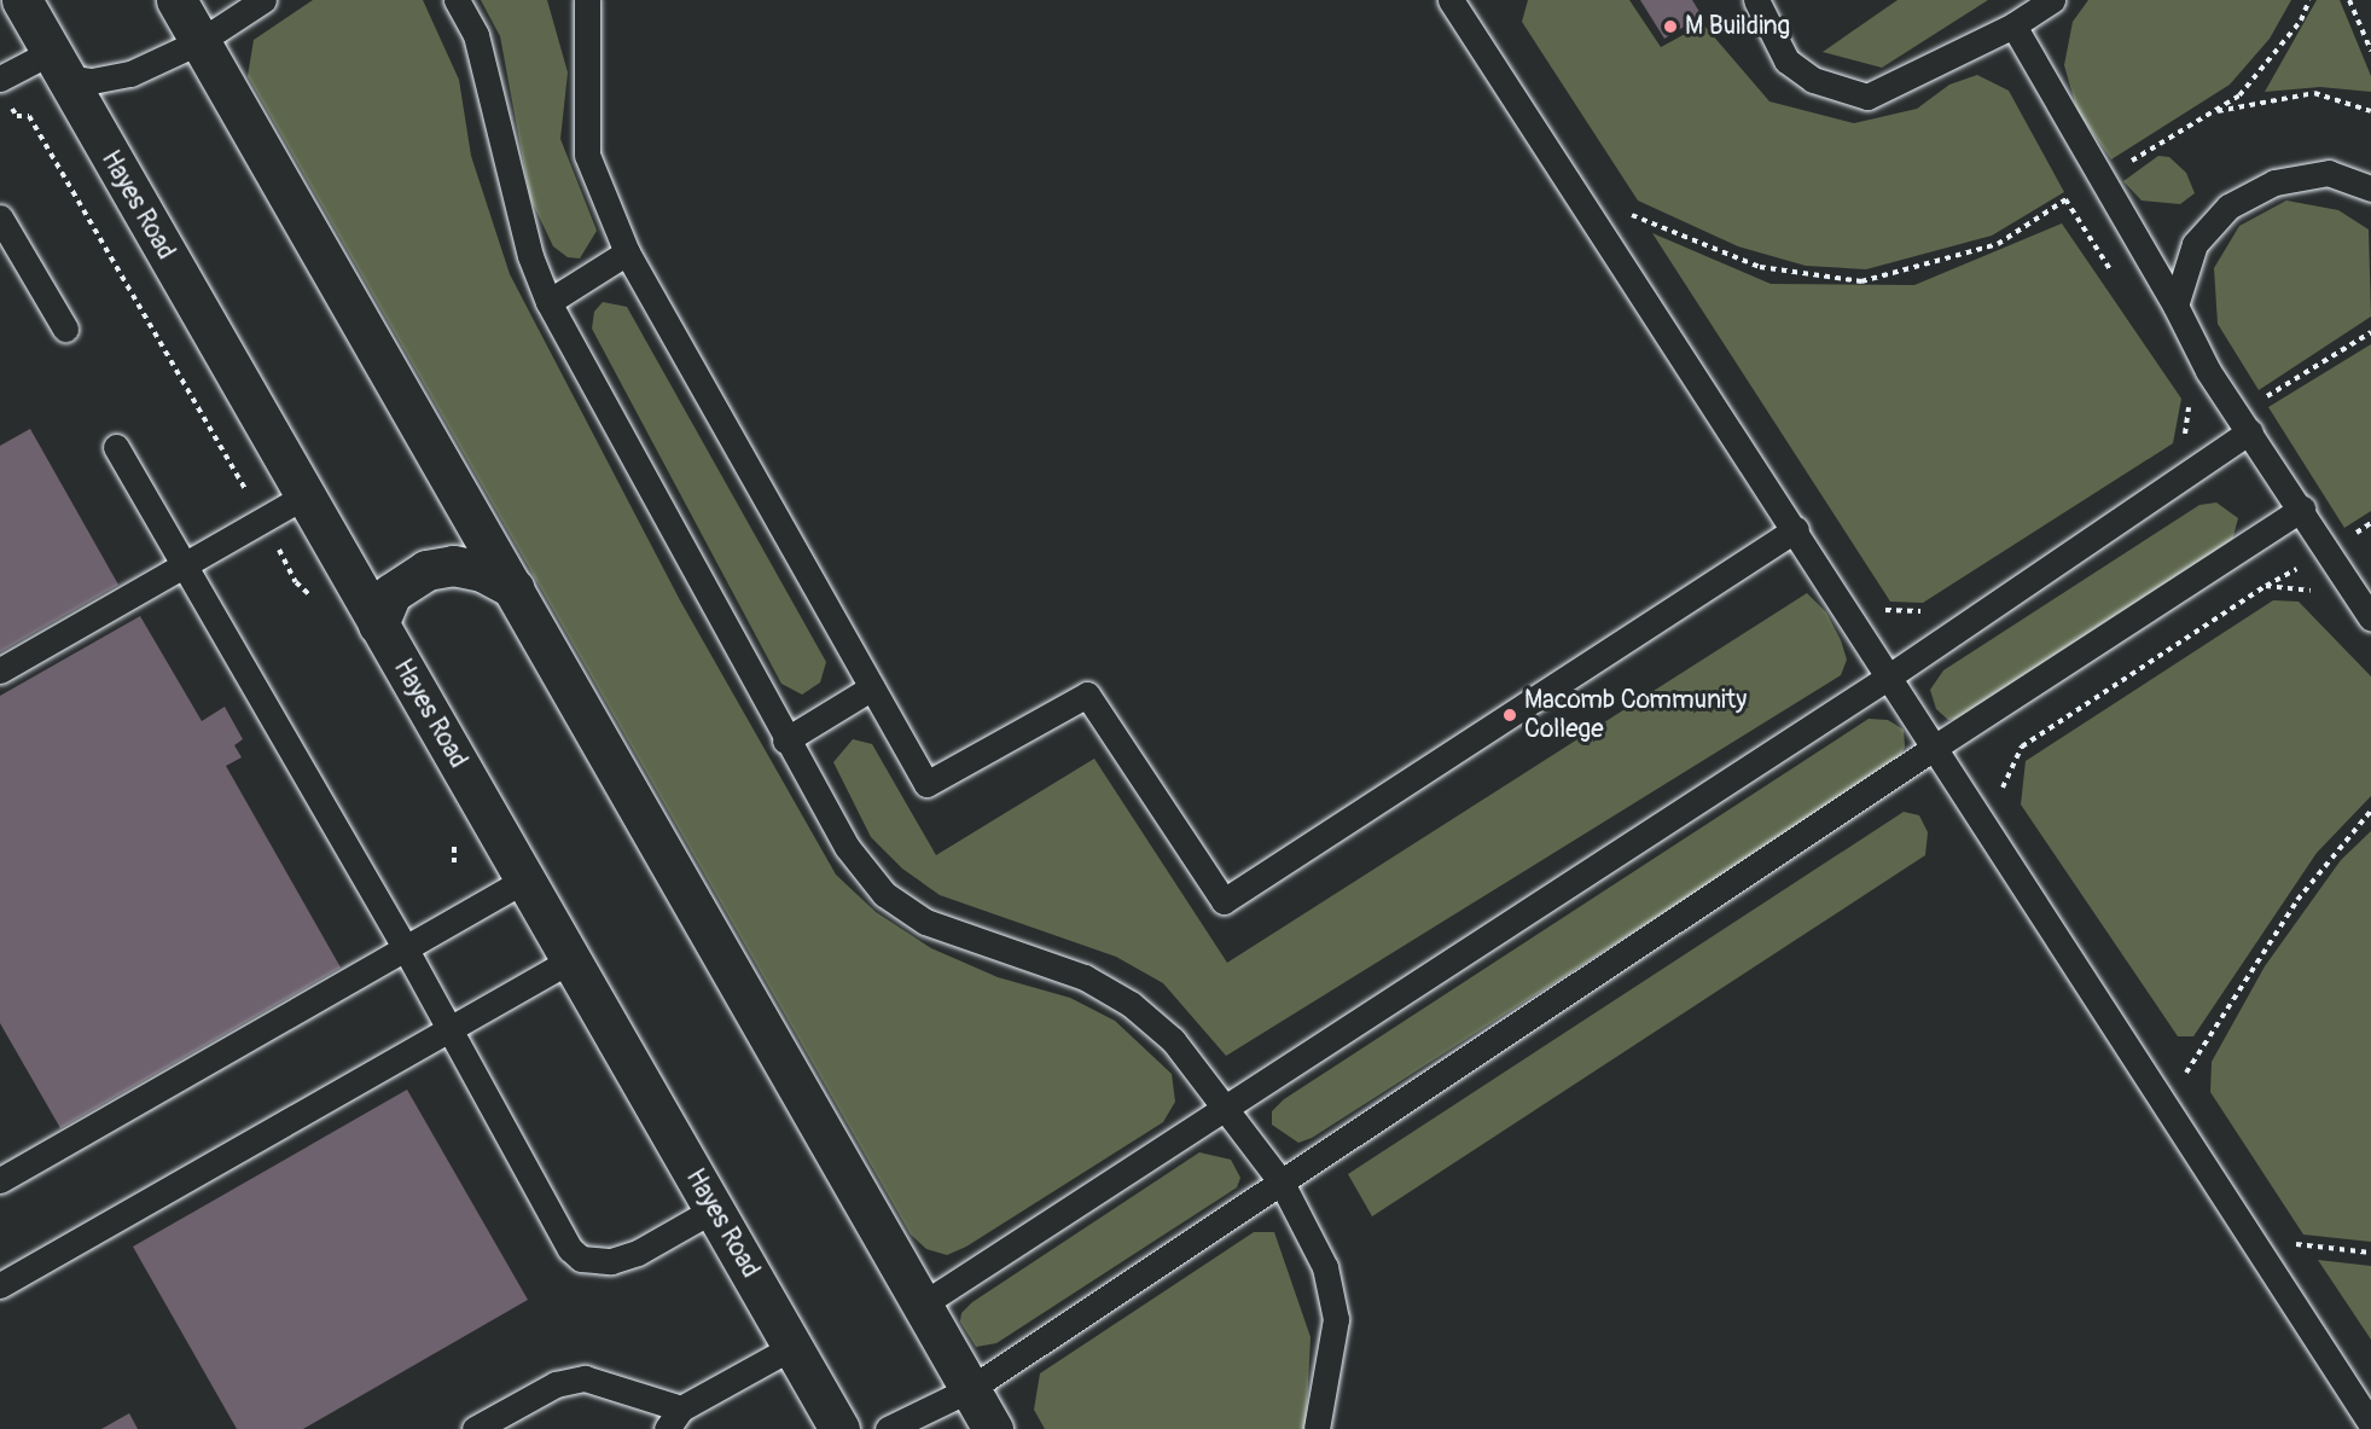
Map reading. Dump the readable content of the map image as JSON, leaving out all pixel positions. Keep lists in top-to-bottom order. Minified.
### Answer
{"streets":{"street":["Hayes Road"]},"places":["M Building","Macomb Community College"]}
